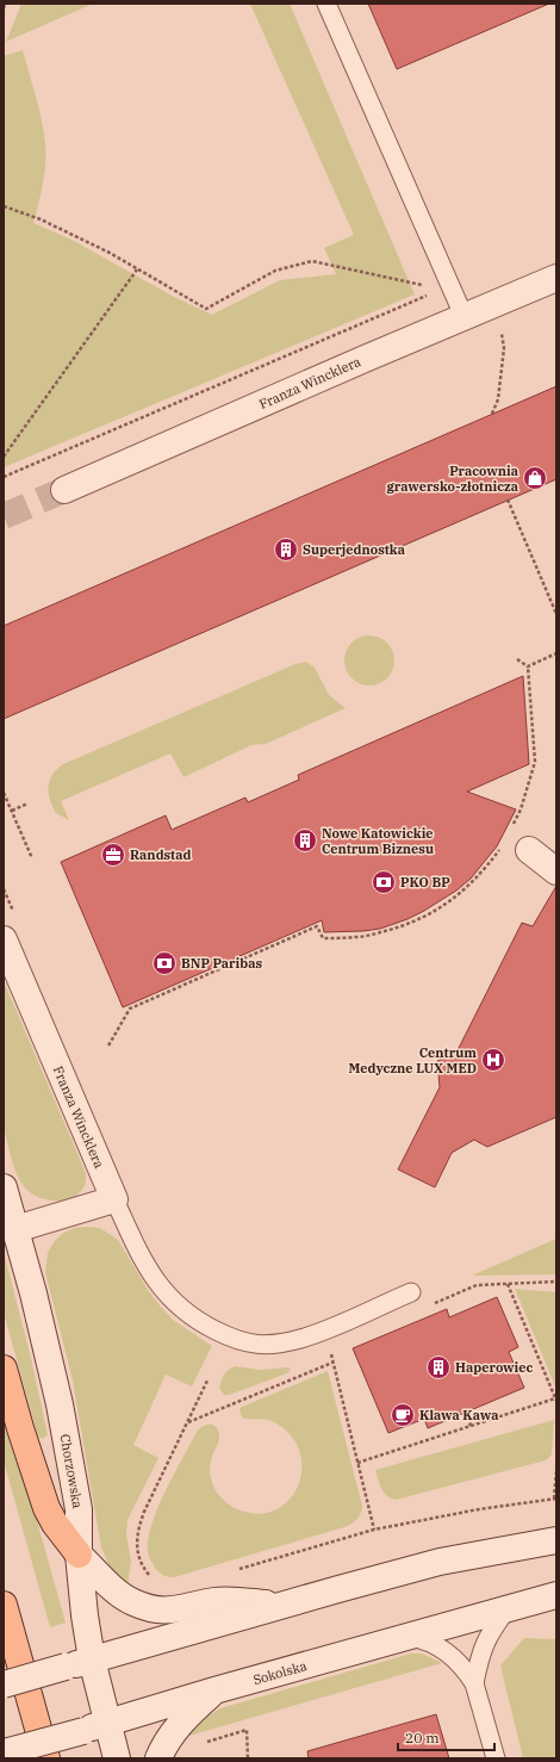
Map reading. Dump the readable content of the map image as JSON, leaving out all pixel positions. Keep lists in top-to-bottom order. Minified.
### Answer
{"streets":{"street":["Franza Wincklera","Chorzowska","Sokolska"]},"crossings":[["Chorzowska","Sokolska"]],"places":{"shop":["Pracownia grawersko-złotnicza"],"building":["Superjednostka","Nowe Katowickie Centrum Biznesu","Haperowiec"],"office":["Randstad"],"bank":["PKO BP","BNP Paribas"],"hospital":["Centrum Medyczne LUX MED"],"cafe":["Klawa Kawa"]},"scale_bar":"20 m"}
